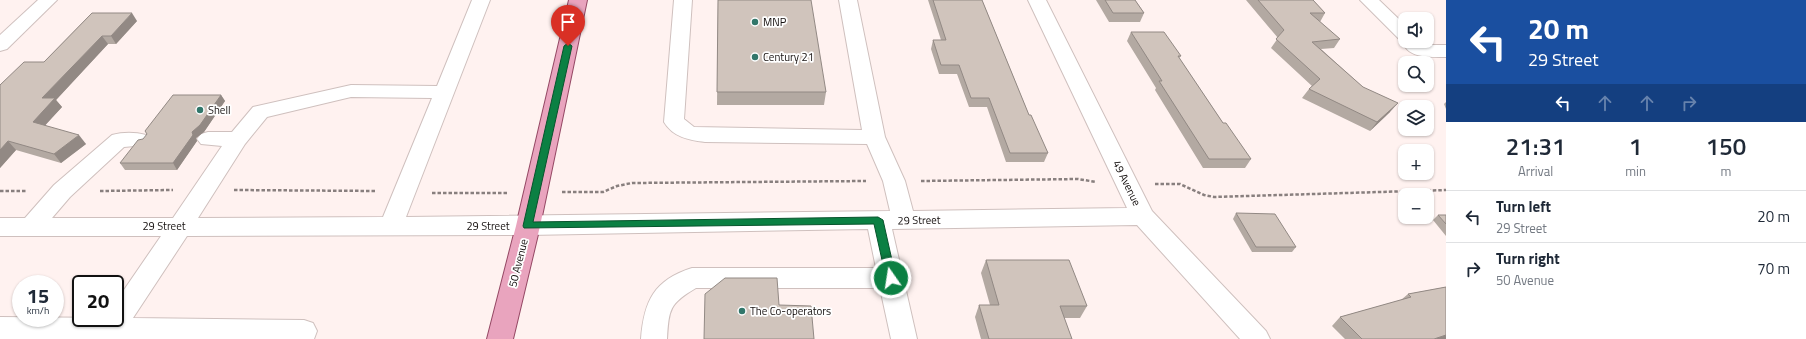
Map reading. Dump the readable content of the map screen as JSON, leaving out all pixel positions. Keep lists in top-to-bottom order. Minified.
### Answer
{"streets":{"main road":["50 Avenue"],"street":["49 Avenue","29 Street"]},"crossings":[["49 Avenue","29 Street"],["29 Street","50 Avenue"]],"places":["MNP","Century 21","Shell","The Co-operators"],"page":{"turn":["20 m","29 Street"],"map_buttons":["+","−"],"eta":["21:31","Arrival","1","min","150","m"],"list":[{"name":"Turn left","note":"29 Street","value":"20 m"},{"name":"Turn right","note":"50 Avenue","value":"70 m"}],"speed":"15 km/h","limit":"20"}}
